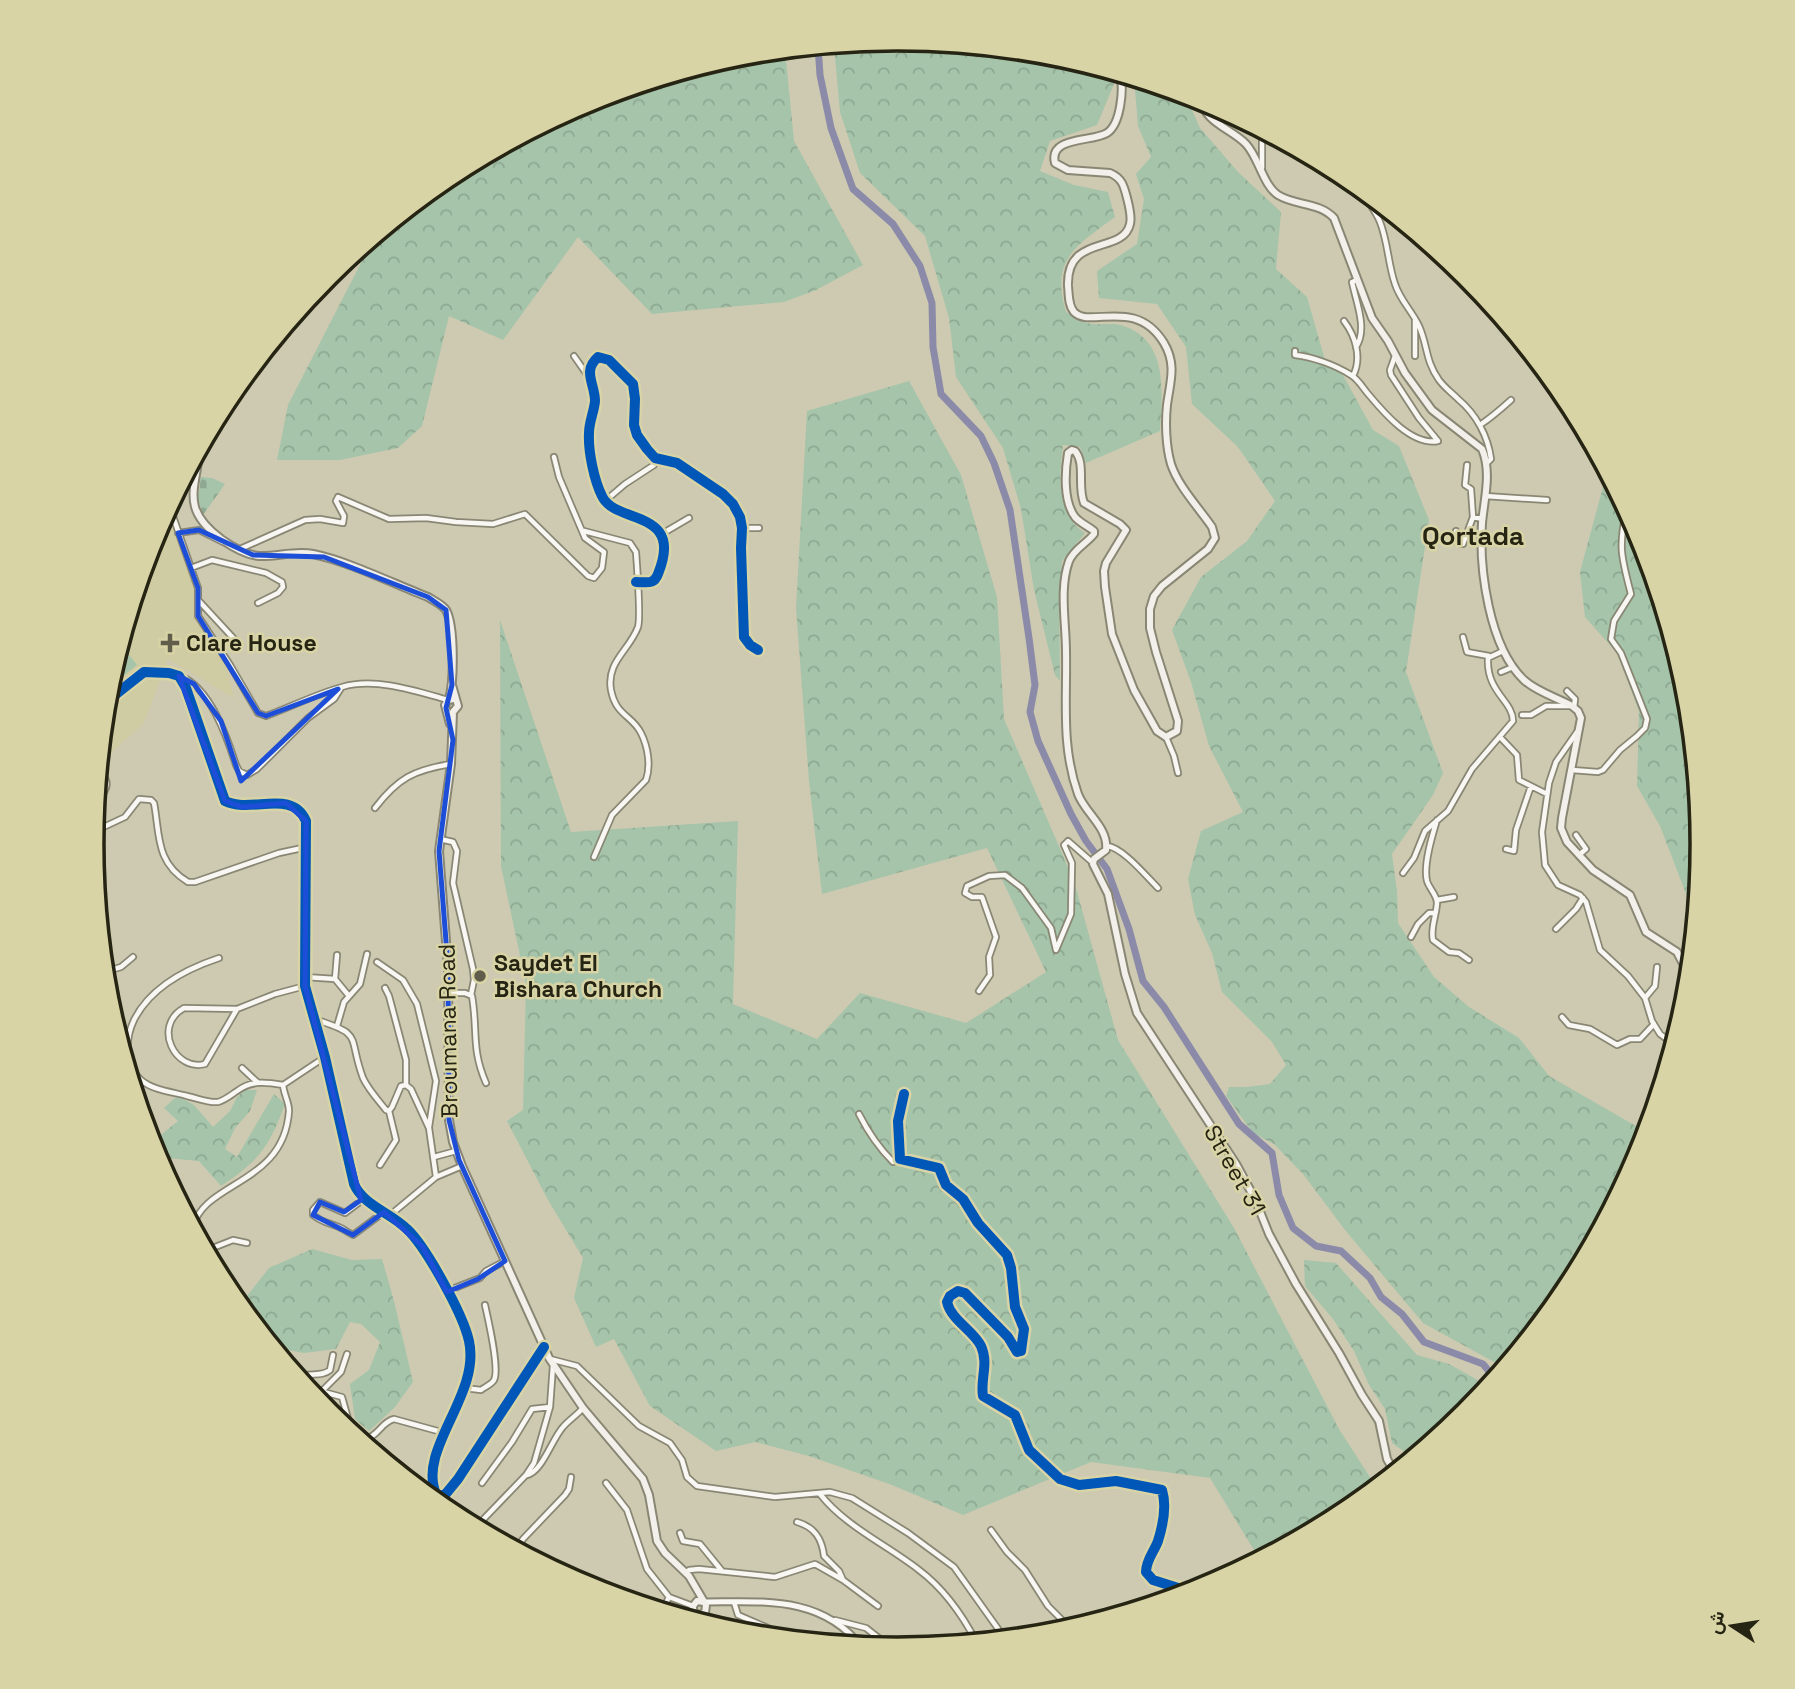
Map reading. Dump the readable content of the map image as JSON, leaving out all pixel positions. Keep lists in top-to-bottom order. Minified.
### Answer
{"streets":{"main road":["Broumana Road","Street 31"]},"districts":["Qortada"],"places":{"health":["Clare House"],"other":["Saydet El Bishara Church"]},"north":"left"}
